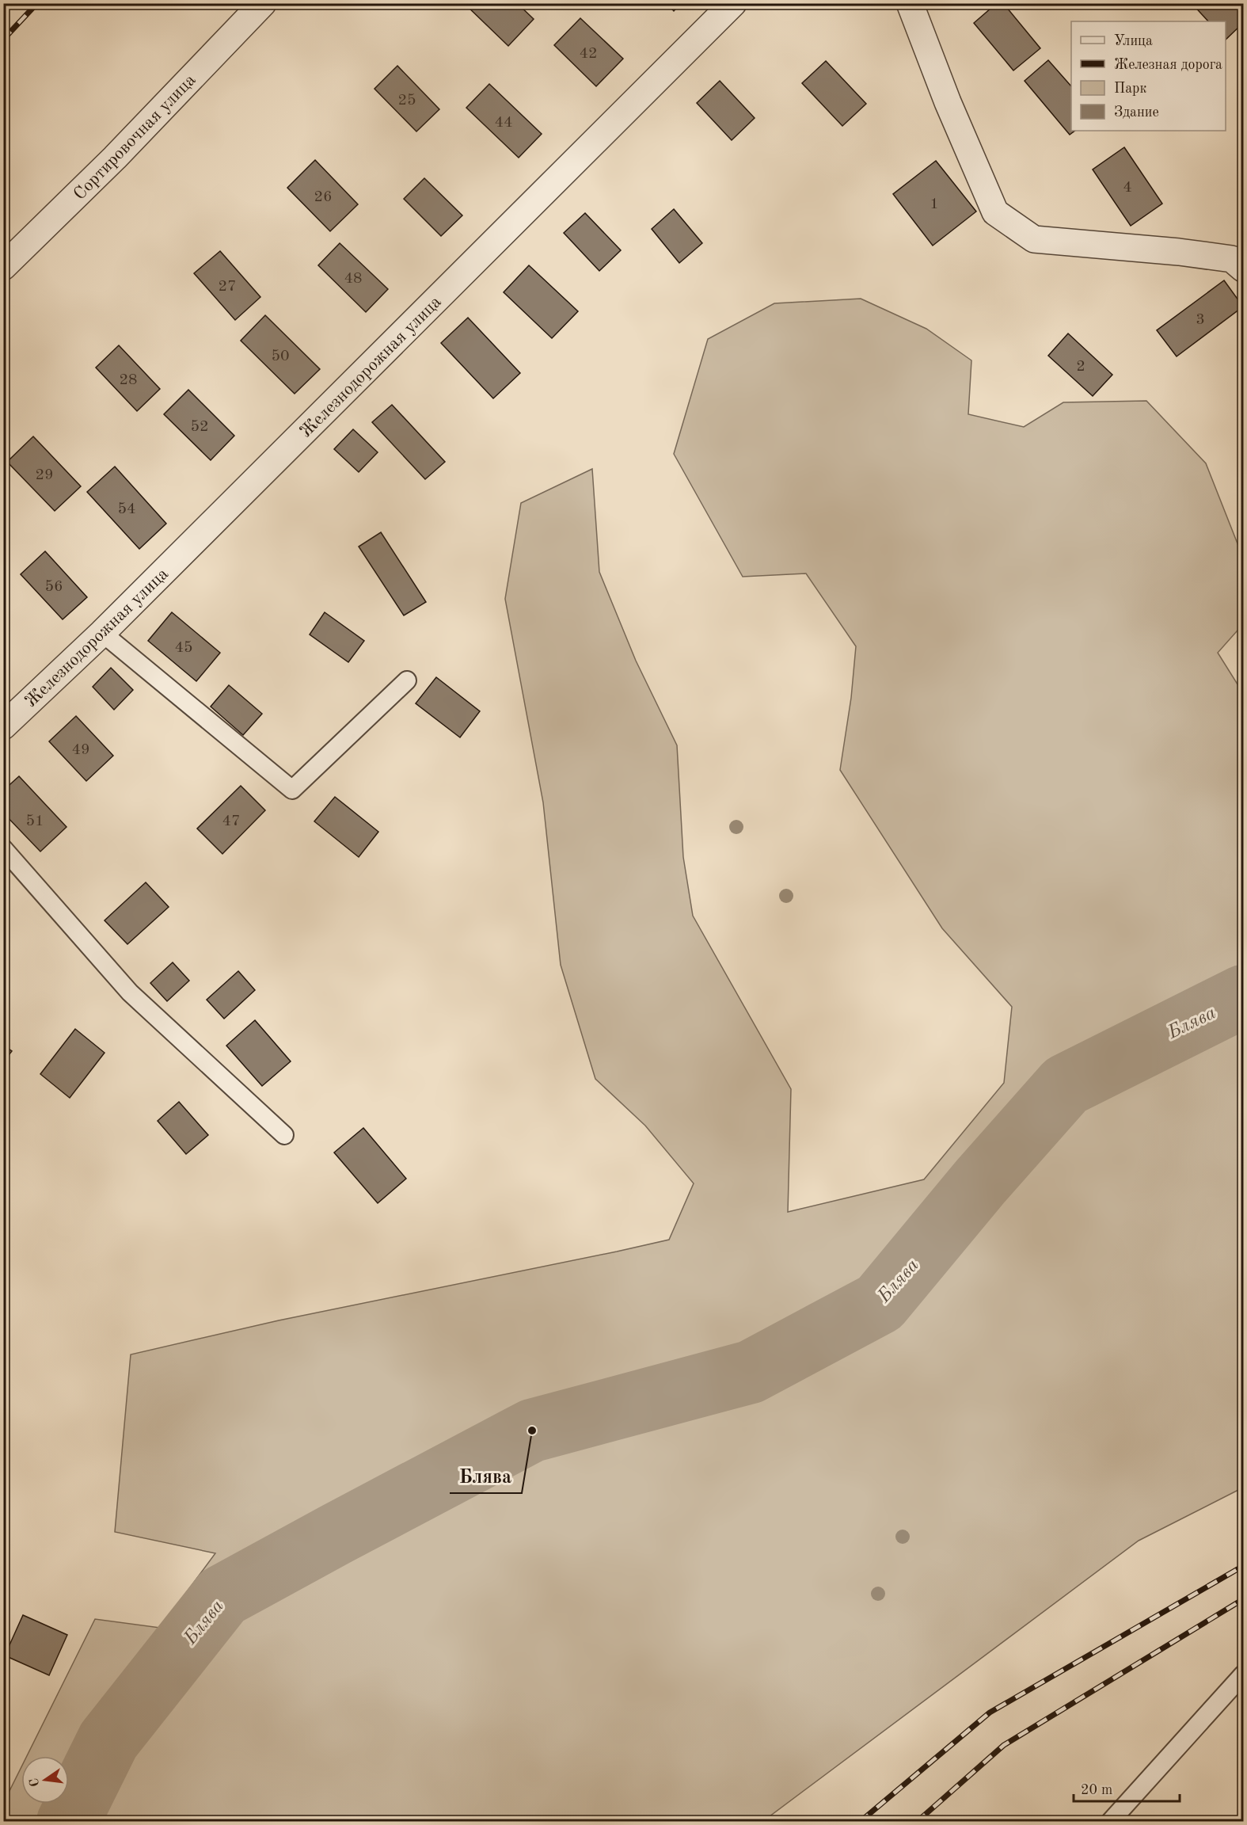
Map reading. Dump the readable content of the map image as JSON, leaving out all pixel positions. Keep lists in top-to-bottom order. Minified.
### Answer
{"streets":{"street":["Сортировочная улица","Железнодорожная улица"]},"water":["Блява"],"places":["Блява"],"house_numbers":["42","25","44","4","26","1","48","27","3","50","2","28","52","29","54","56","45","49","51","47"],"legend":["Улица","Железная дорога","Парк","Здание"],"scale_bar":"20 m","north":"left"}
